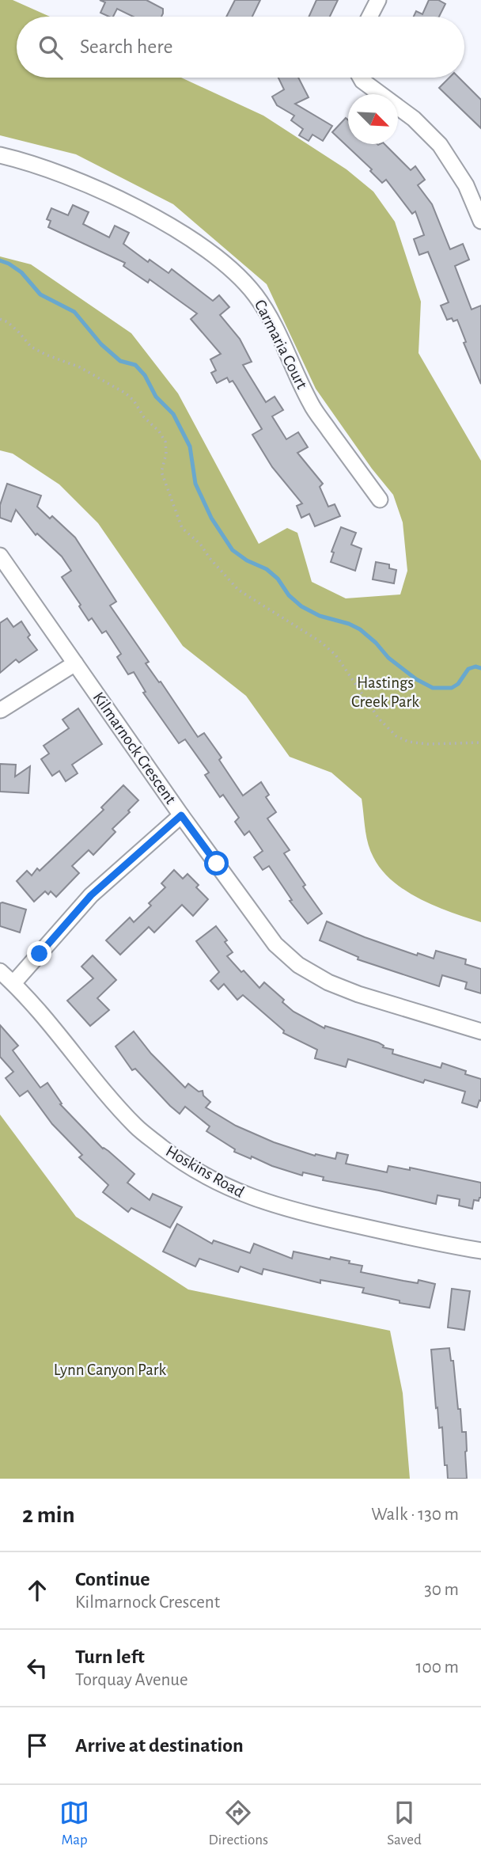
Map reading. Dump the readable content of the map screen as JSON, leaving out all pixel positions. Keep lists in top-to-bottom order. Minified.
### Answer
{"streets":{"street":["Carmaria Court","Kilmarnock Crescent","Hoskins Road"]},"parks":["Hastings Creek Park","Lynn Canyon Park"],"north":"bottom right","page":{"search":"Search here","heading":["2 min","Walk · 130 m"],"list":[["Continue","Kilmarnock Crescent","30 m"],["Turn left","Torquay Avenue","100 m"],"Arrive at destination"],"nav":["Map","Directions","Saved"]}}
